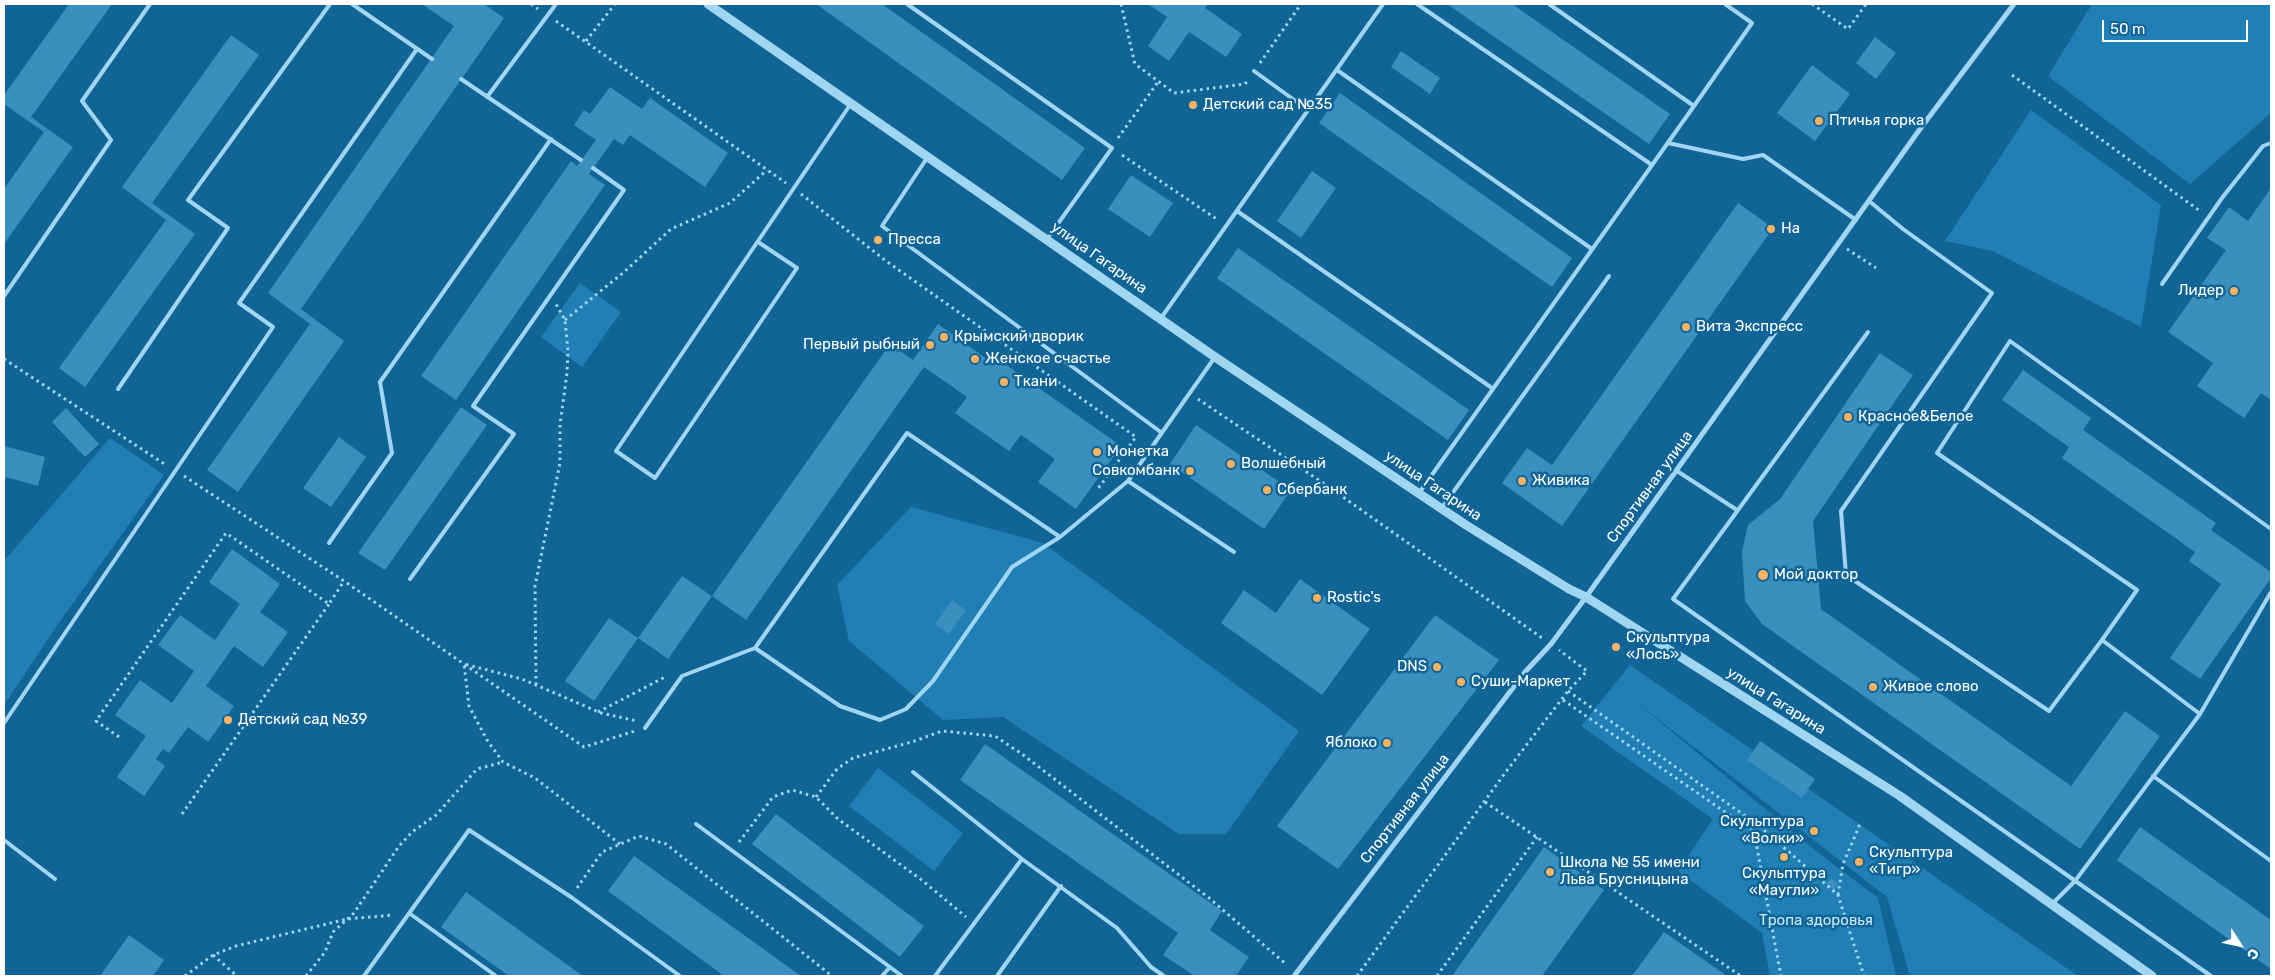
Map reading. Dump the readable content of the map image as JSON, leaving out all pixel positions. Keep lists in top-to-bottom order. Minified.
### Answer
{"streets":{"street":["улица Гагарина","Спортивная улица"]},"crossings":[["улица Гагарина","Спортивная улица"]],"parks":["Тропа здоровья"],"places":["Детский сад №35","Птичья горка","На","Пресса","Лидер","Вита Экспресс","Крымский дворик","Первый рыбный","Женское счастье","Ткани","Красное&Белое","Монетка","Волшебный","Совкомбанк","Живика","Сбербанк","Мой доктор","Rostic's","Скульптура «Лось»","DNS","Суши-Маркет","Живое слово","Детский сад №39","Яблоко","Скульптура «Волки»","Скульптура «Маугли»","Скульптура «Тигр»","Школа № 55 имени Льва Брусницына"],"scale_bar":"50 m","north":"bottom right"}
